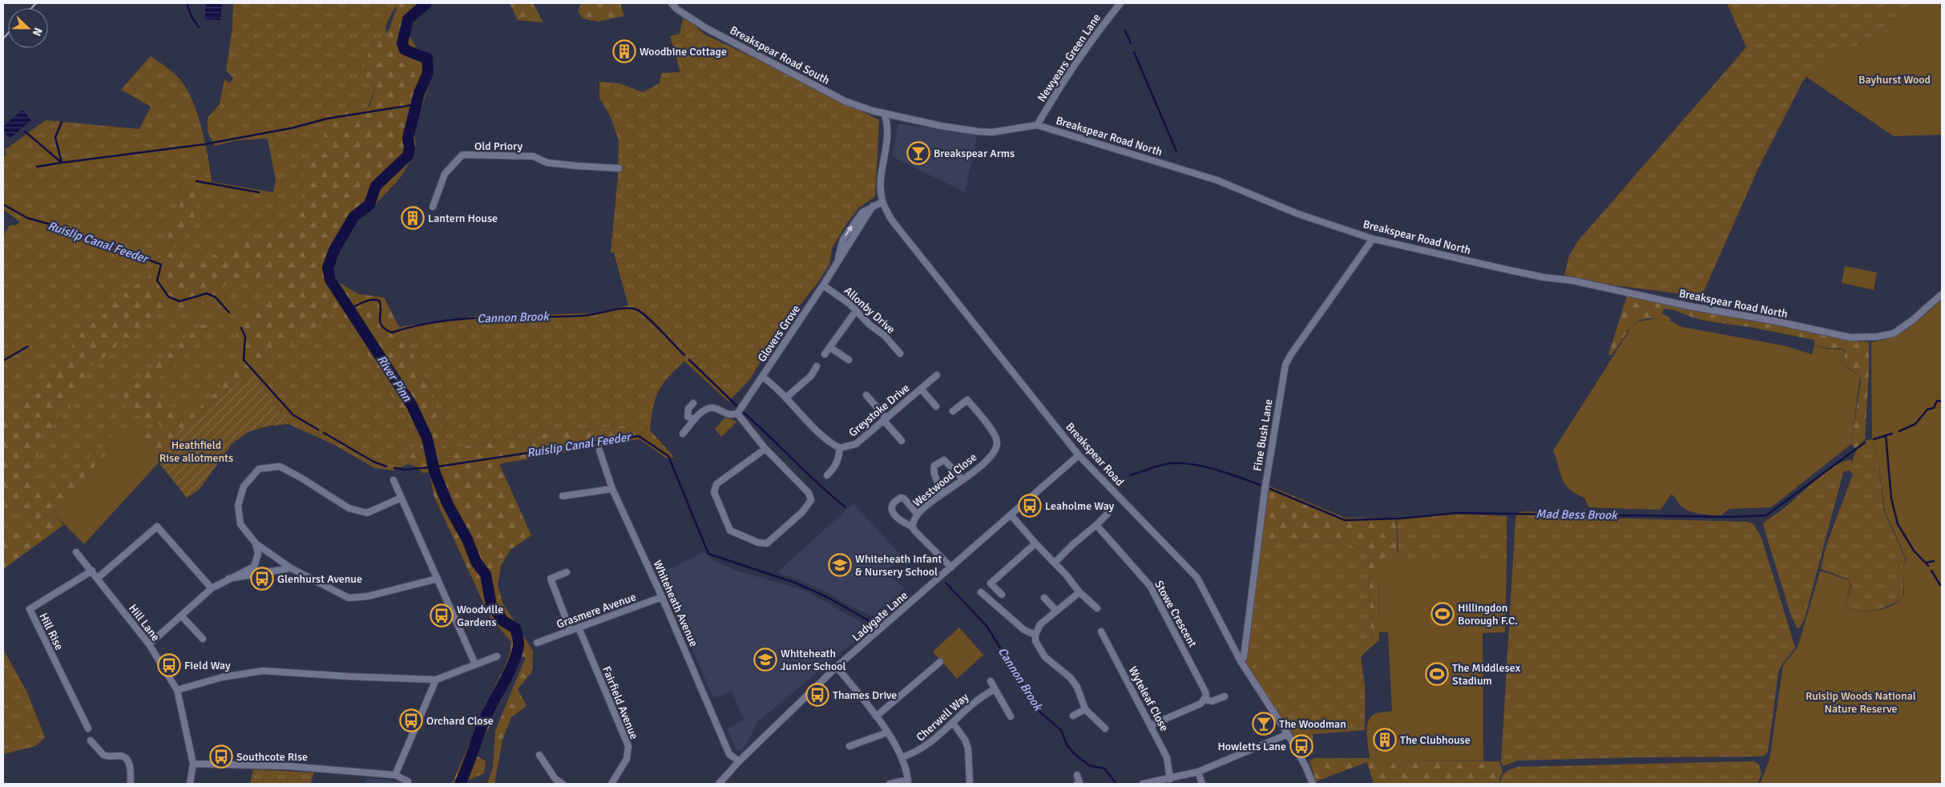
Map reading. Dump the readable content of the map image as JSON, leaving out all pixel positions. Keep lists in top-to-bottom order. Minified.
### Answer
{"streets":{"street":["Breakspear Road South","Newyears Green Lane","Breakspear Road North","Old Priory","Allonby Drive","Glovers Grove","Greystoke Drive","Fine Bush Lane","Breakspear Road","Westwood Close","Whiteheath Avenue","Grasmere Avenue","Stowe Crescent","Ladygate Lane","Hill Lane","Hill Rise","Wyteleaf Close","Fairfield Avenue","Cherwell Way"]},"crossings":[["Breakspear Road South","Breakspear Road North"],["Breakspear Road South","Breakspear Road"],["Newyears Green Lane","Breakspear Road North"],["Breakspear Road North","Fine Bush Lane"],["Breakspear Road North","Breakspear Road"],["Allonby Drive","Glovers Grove"],["Glovers Grove","Breakspear Road"],["Fine Bush Lane","Breakspear Road"],["Breakspear Road","Ladygate Lane"],["Whiteheath Avenue","Grasmere Avenue"],["Whiteheath Avenue","Ladygate Lane"],["Grasmere Avenue","Fairfield Avenue"],["Hill Lane","Hill Rise"]],"water":["Ruislip Canal Feeder","Cannon Brook","River Pinn","Mad Bess Brook"],"parks":["Bayhurst Wood","Heathfield Rise allotments","Ruislip Woods National Nature Reserve"],"places":{"building":["Woodbine Cottage","Lantern House","The Clubhouse"],"bar":["Breakspear Arms","The Woodman"],"bus stop":["Leaholme Way","Glenhurst Avenue","Woodville Gardens","Field Way","Thames Drive","Orchard Close","Howletts Lane","Southcote Rise"],"school or university":["Whiteheath Infant & Nursery School","Whiteheath Junior School"],"sports":["Hillingdon Borough F.C.","The Middlesex Stadium"]},"north":"right"}
